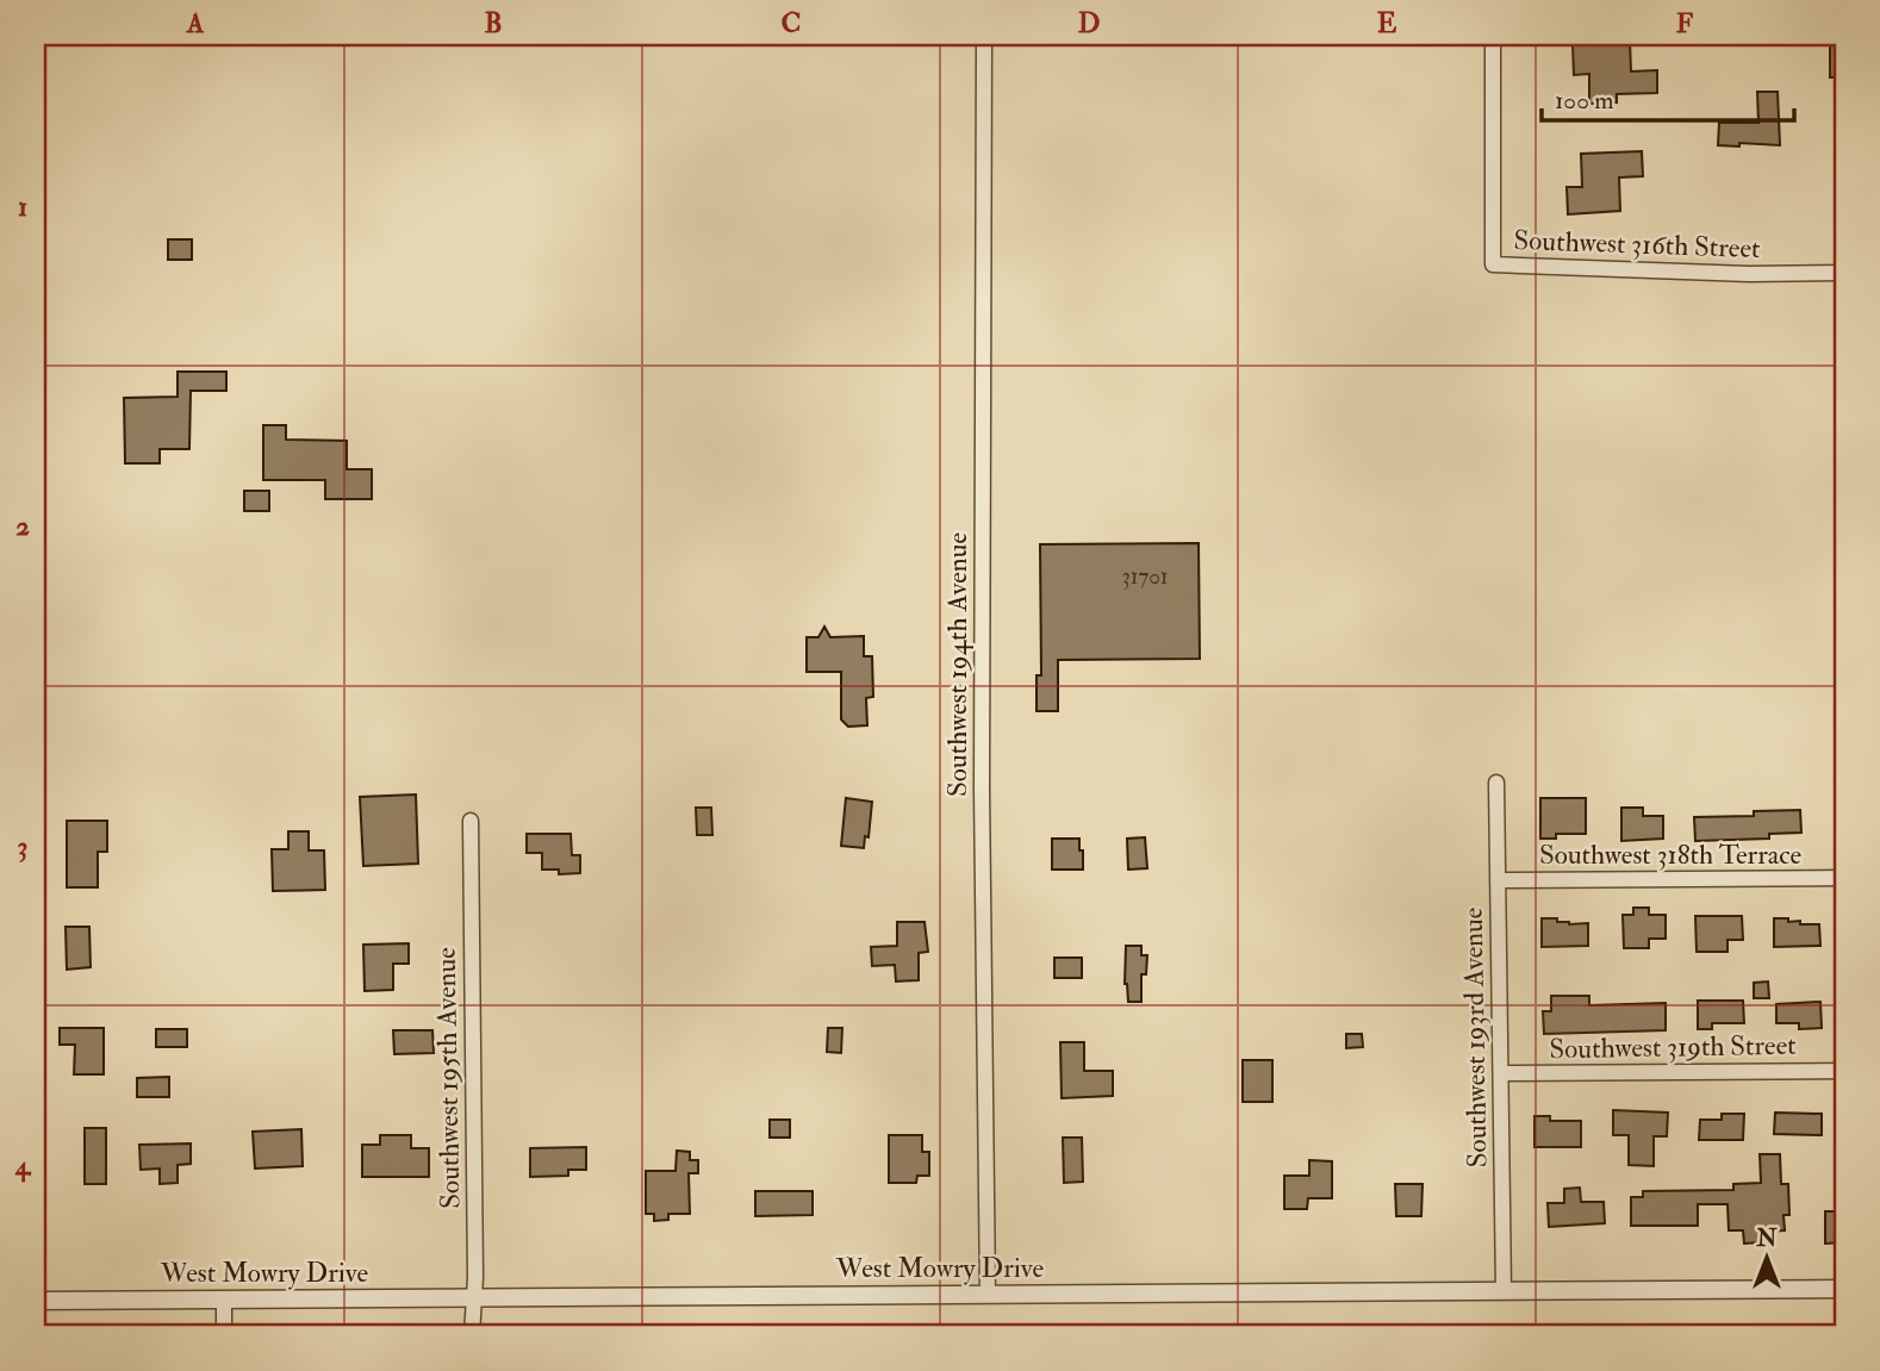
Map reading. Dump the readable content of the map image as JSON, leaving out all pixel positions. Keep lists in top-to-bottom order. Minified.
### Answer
{"streets":{"street":["Southwest 316th Street","Southwest 194th Avenue","Southwest 318th Terrace","Southwest 193rd Avenue","Southwest 319th Street","Southwest 195th Avenue","West Mowry Drive"]},"crossings":[["Southwest 194th Avenue","West Mowry Drive"],["Southwest 318th Terrace","Southwest 193rd Avenue"],["Southwest 193rd Avenue","Southwest 319th Street"],["Southwest 193rd Avenue","West Mowry Drive"],["Southwest 195th Avenue","West Mowry Drive"]],"house_numbers":["31701"],"scale_bar":"100 m","north":"top","grid":{"columns":["A","B","C","D","E","F"],"rows":["1","2","3","4"]}}
